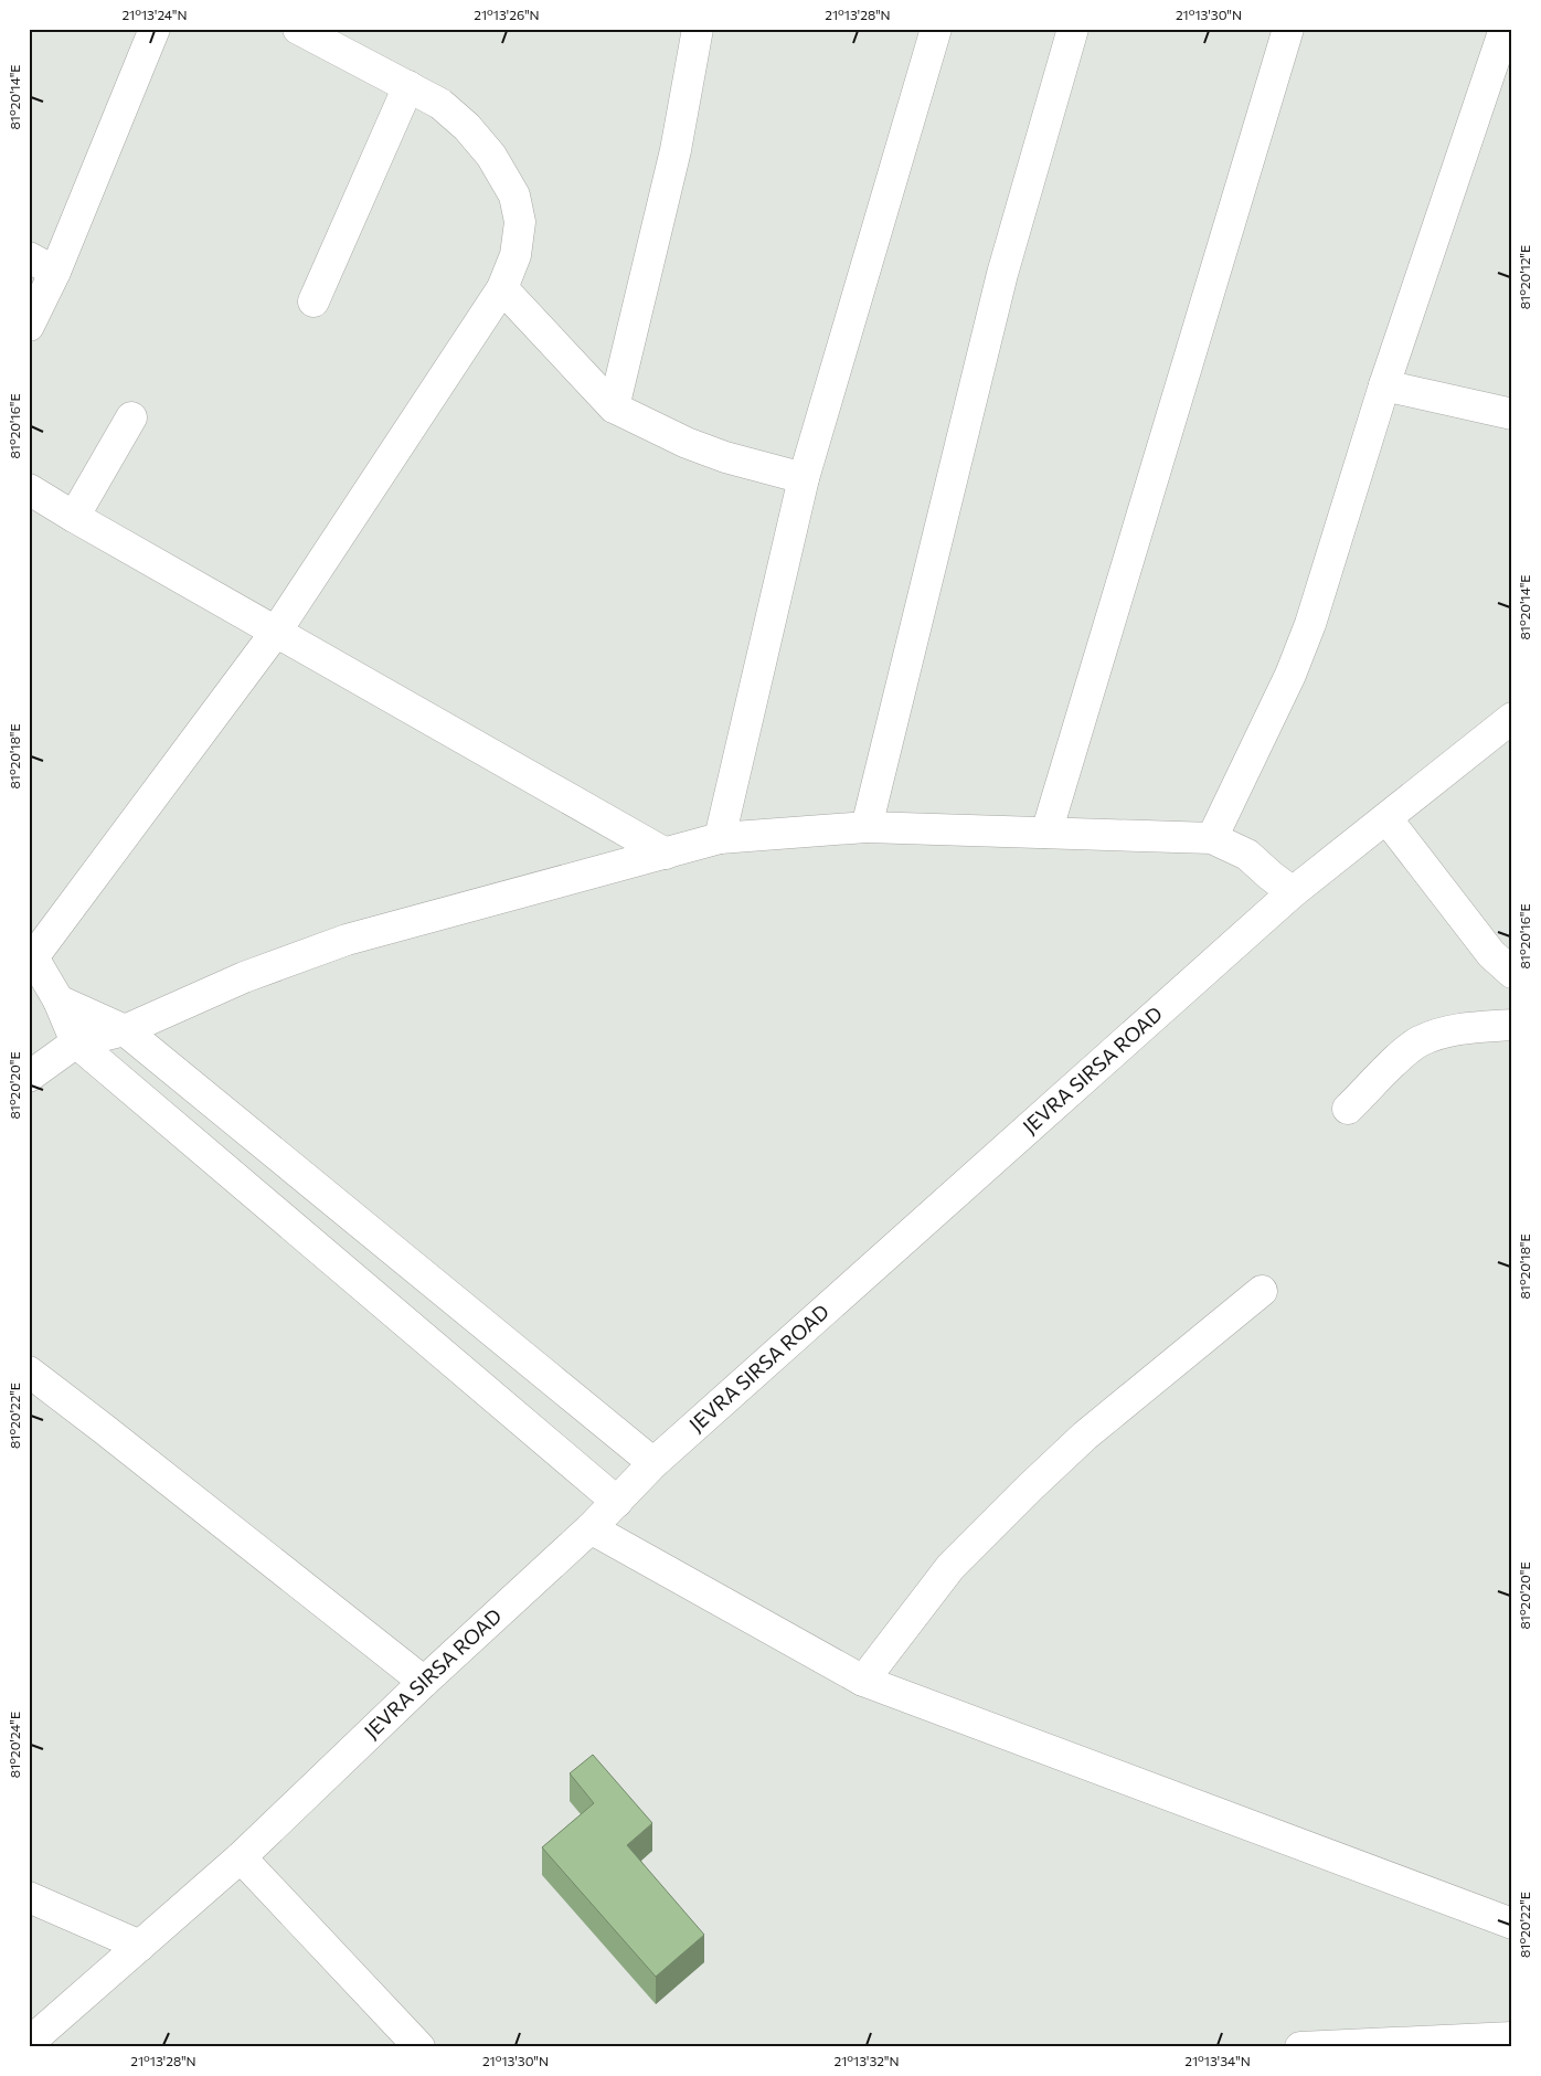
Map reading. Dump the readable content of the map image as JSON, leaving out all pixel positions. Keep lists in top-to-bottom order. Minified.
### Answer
{"streets":{"street":["JEVRA SIRSA ROAD"]},"coordinates":["21°13'24\"N","21°13'26\"N","21°13'28\"N","21°13'30\"N","81°20'14\"E","81°20'12\"E","81°20'16\"E","81°20'18\"E","81°20'20\"E","81°20'22\"E","81°20'24\"E","21°13'32\"N","21°13'34\"N"]}
